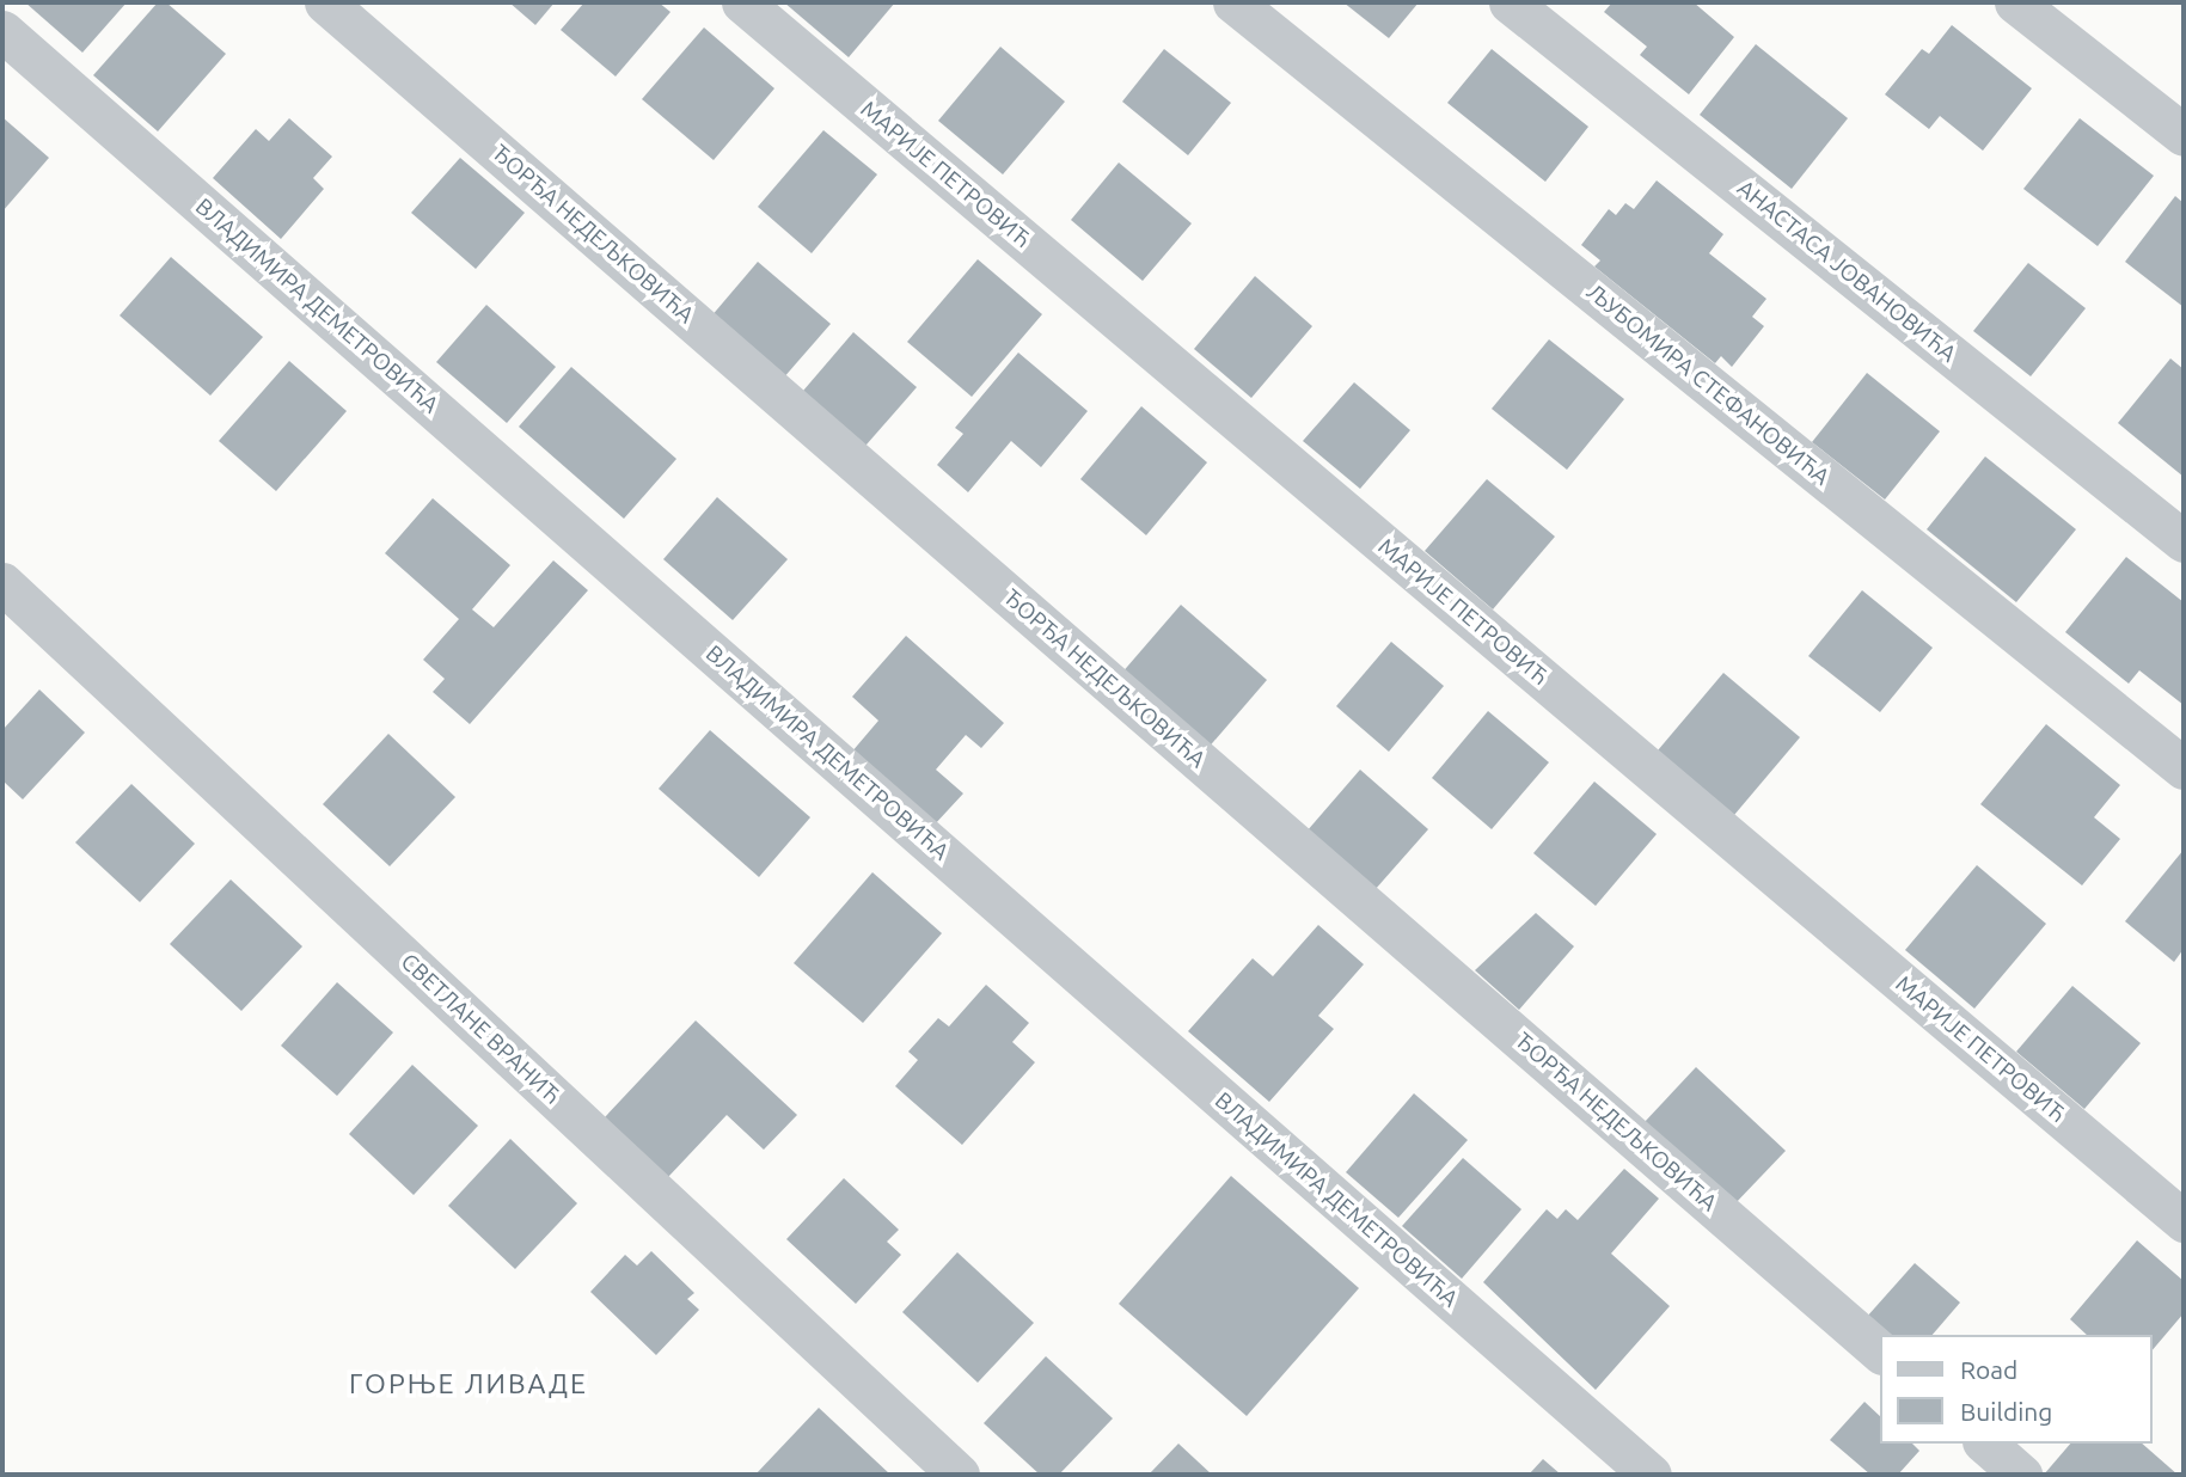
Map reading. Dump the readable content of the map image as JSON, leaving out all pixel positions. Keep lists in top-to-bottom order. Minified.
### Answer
{"streets":{"street":["МАРИЈЕ ПЕТРОВИЋ","ЂОРЂА НЕДЕЉКОВИЋА","АНАСТАСА ЈОВАНОВИЋА","ВЛАДИМИРА ДЕМЕТРОВИЋА","ЉУБОМИРА СТЕФАНОВИЋА","СВЕТЛАНЕ ВРАНИЋ"]},"districts":["ГОРЊЕ ЛИВАДЕ"],"legend":["Road","Building"]}
